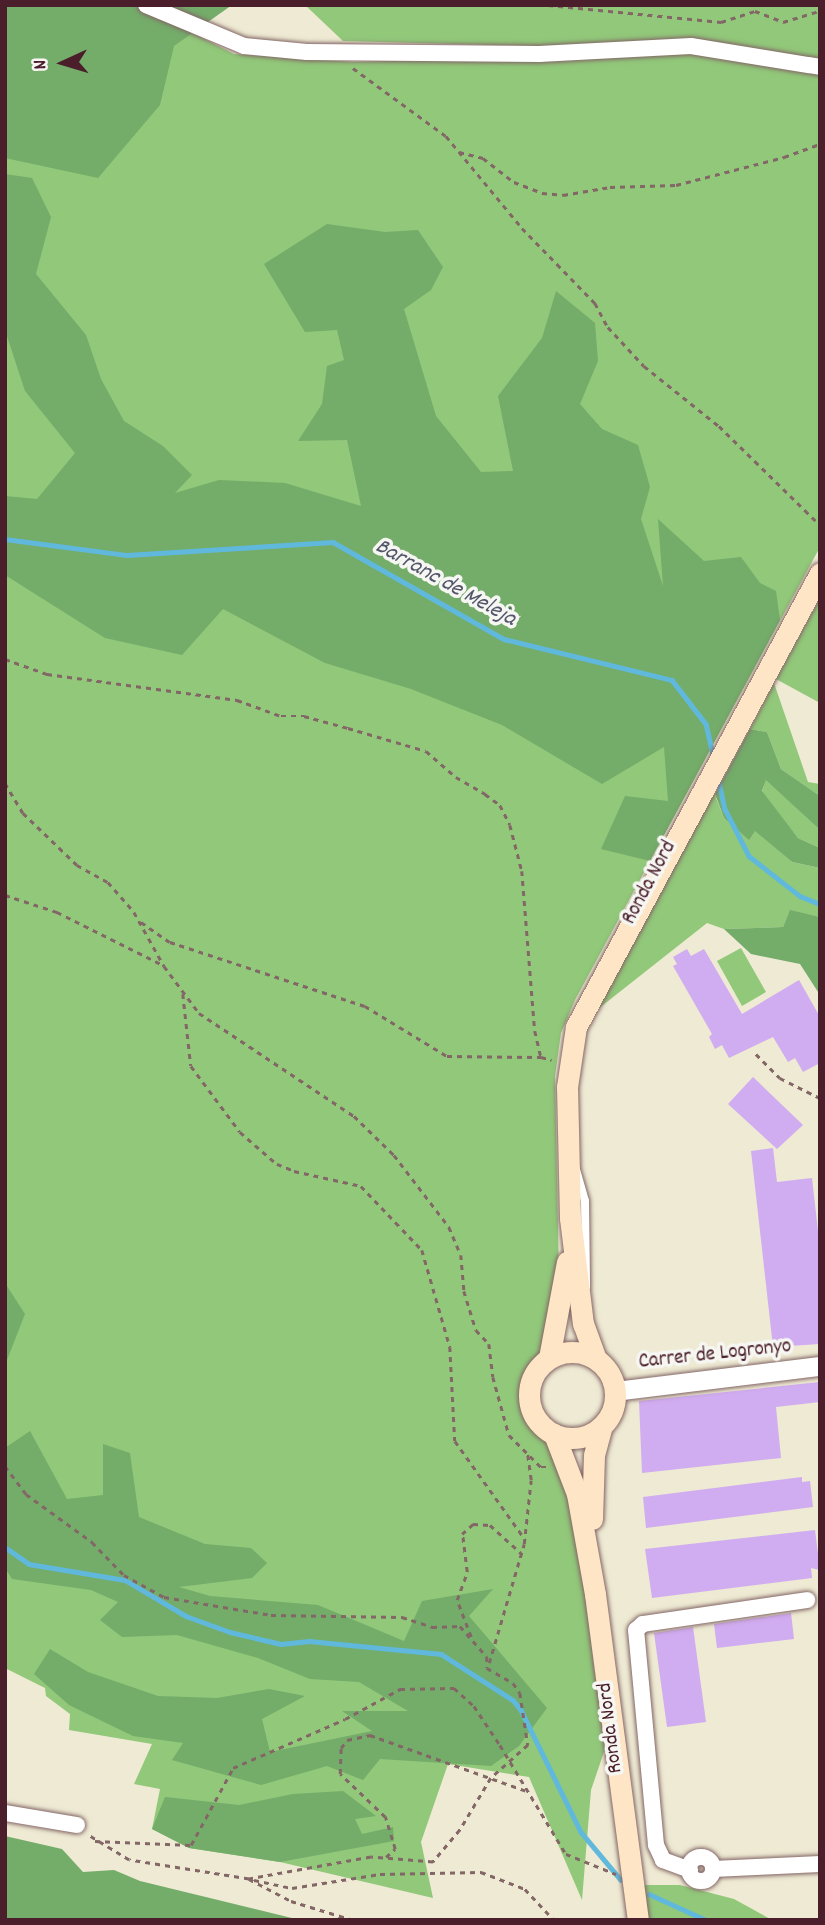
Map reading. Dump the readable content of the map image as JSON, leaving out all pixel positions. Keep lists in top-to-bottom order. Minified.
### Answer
{"streets":{"main road":["Ronda Nord"],"street":["Carrer de Logronyo"]},"crossings":[["Ronda Nord","Carrer de Logronyo"]],"water":["Barranc de Meleja"],"north":"left"}
